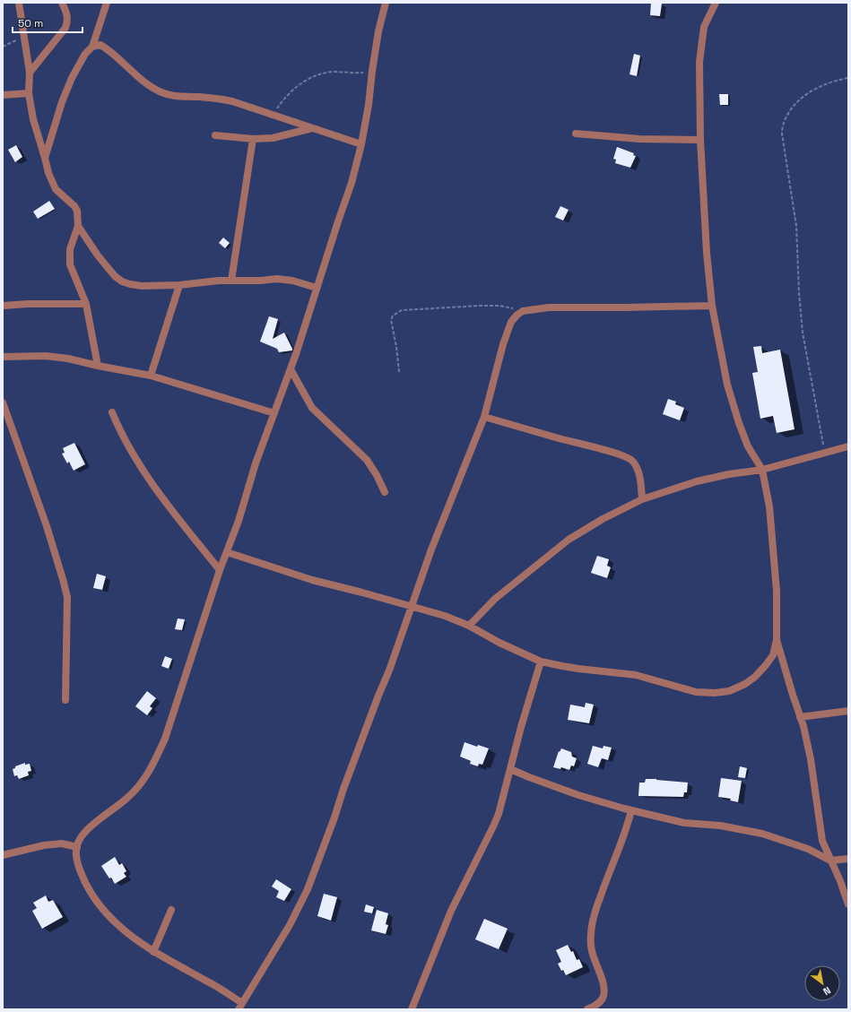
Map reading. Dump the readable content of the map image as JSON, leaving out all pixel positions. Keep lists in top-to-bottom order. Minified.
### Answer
{"scale_bar":"50 m","north":"bottom right"}
